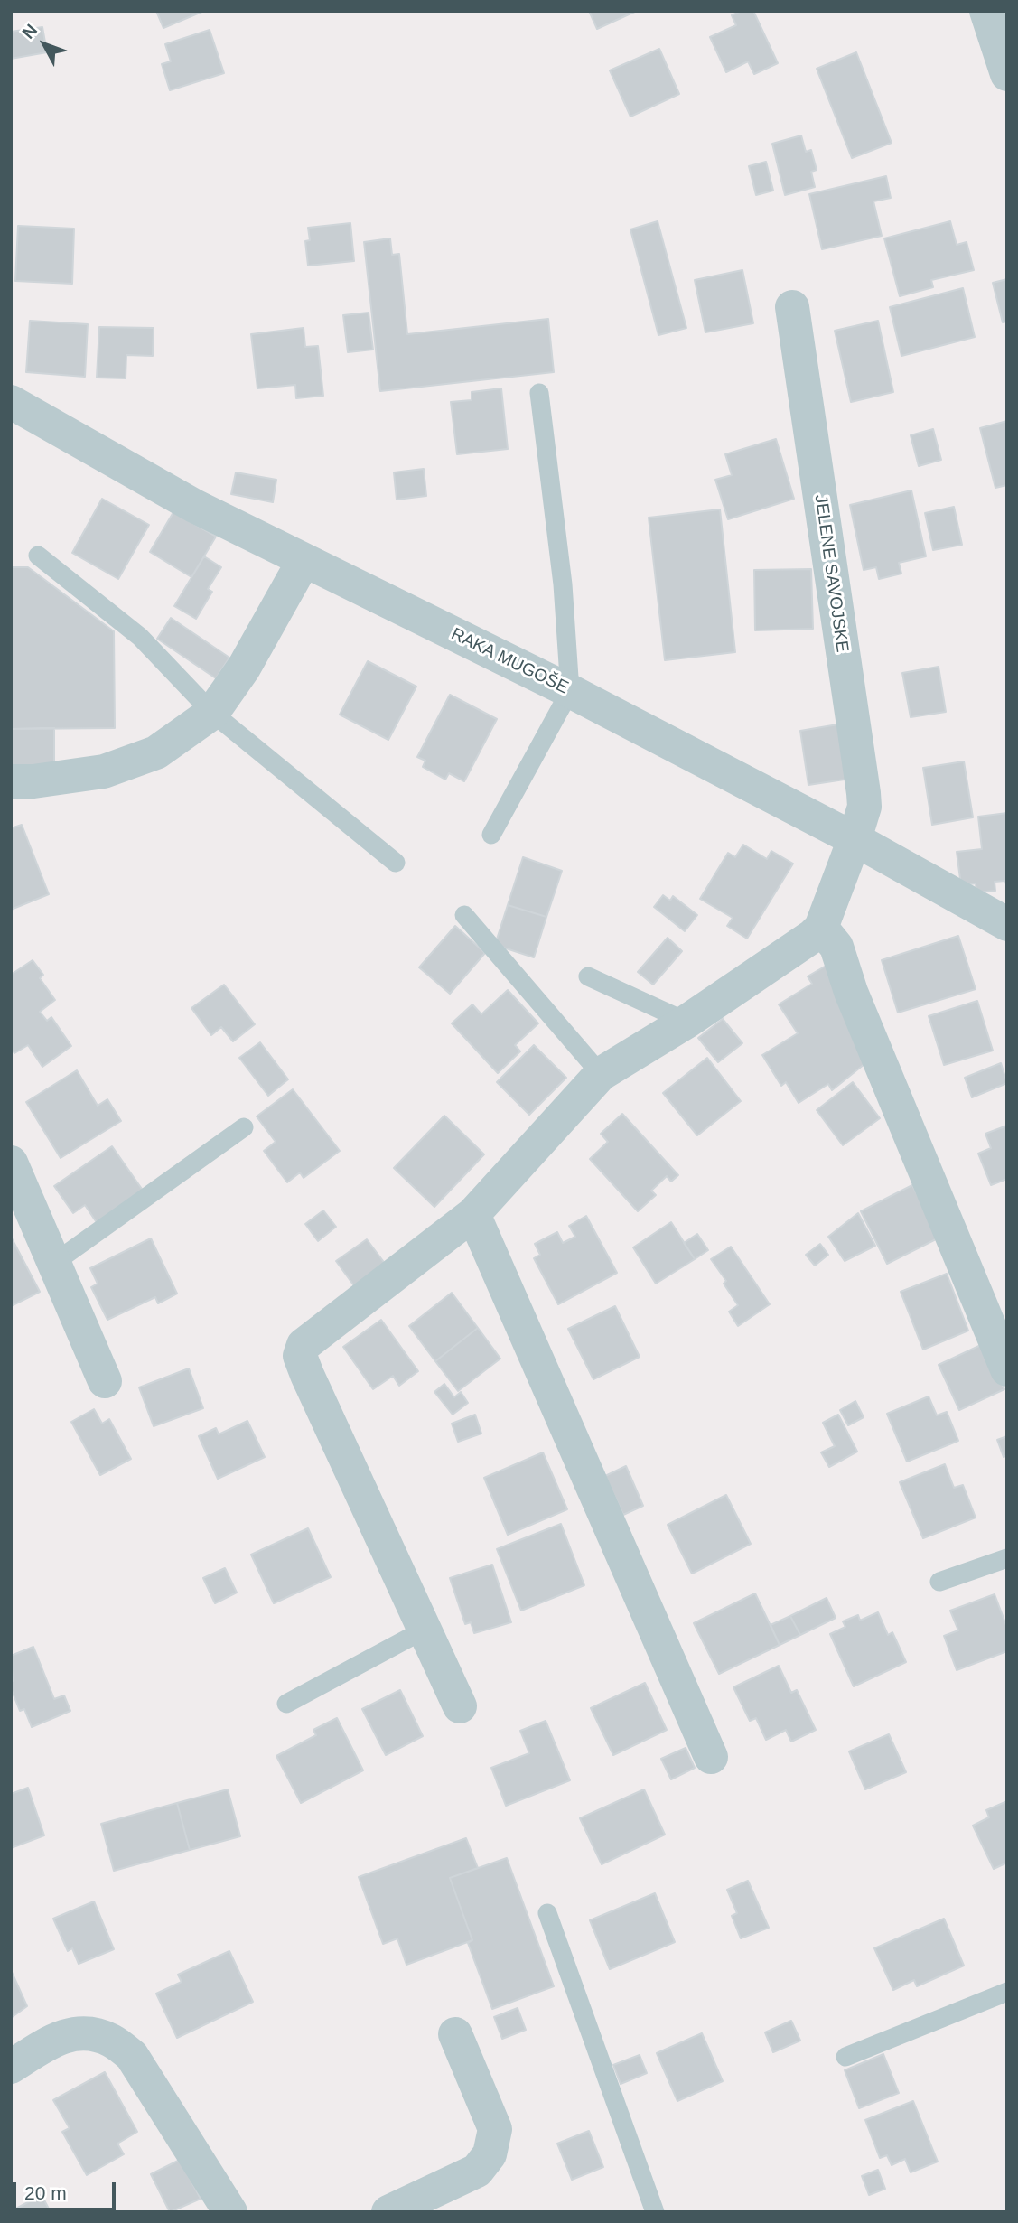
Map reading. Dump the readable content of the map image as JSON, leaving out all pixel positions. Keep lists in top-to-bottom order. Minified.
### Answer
{"streets":{"street":["JELENE SAVOJSKE","RAKA MUGOŠE"]},"crossings":[["JELENE SAVOJSKE","RAKA MUGOŠE"]],"scale_bar":"20 m","north":"top left"}
